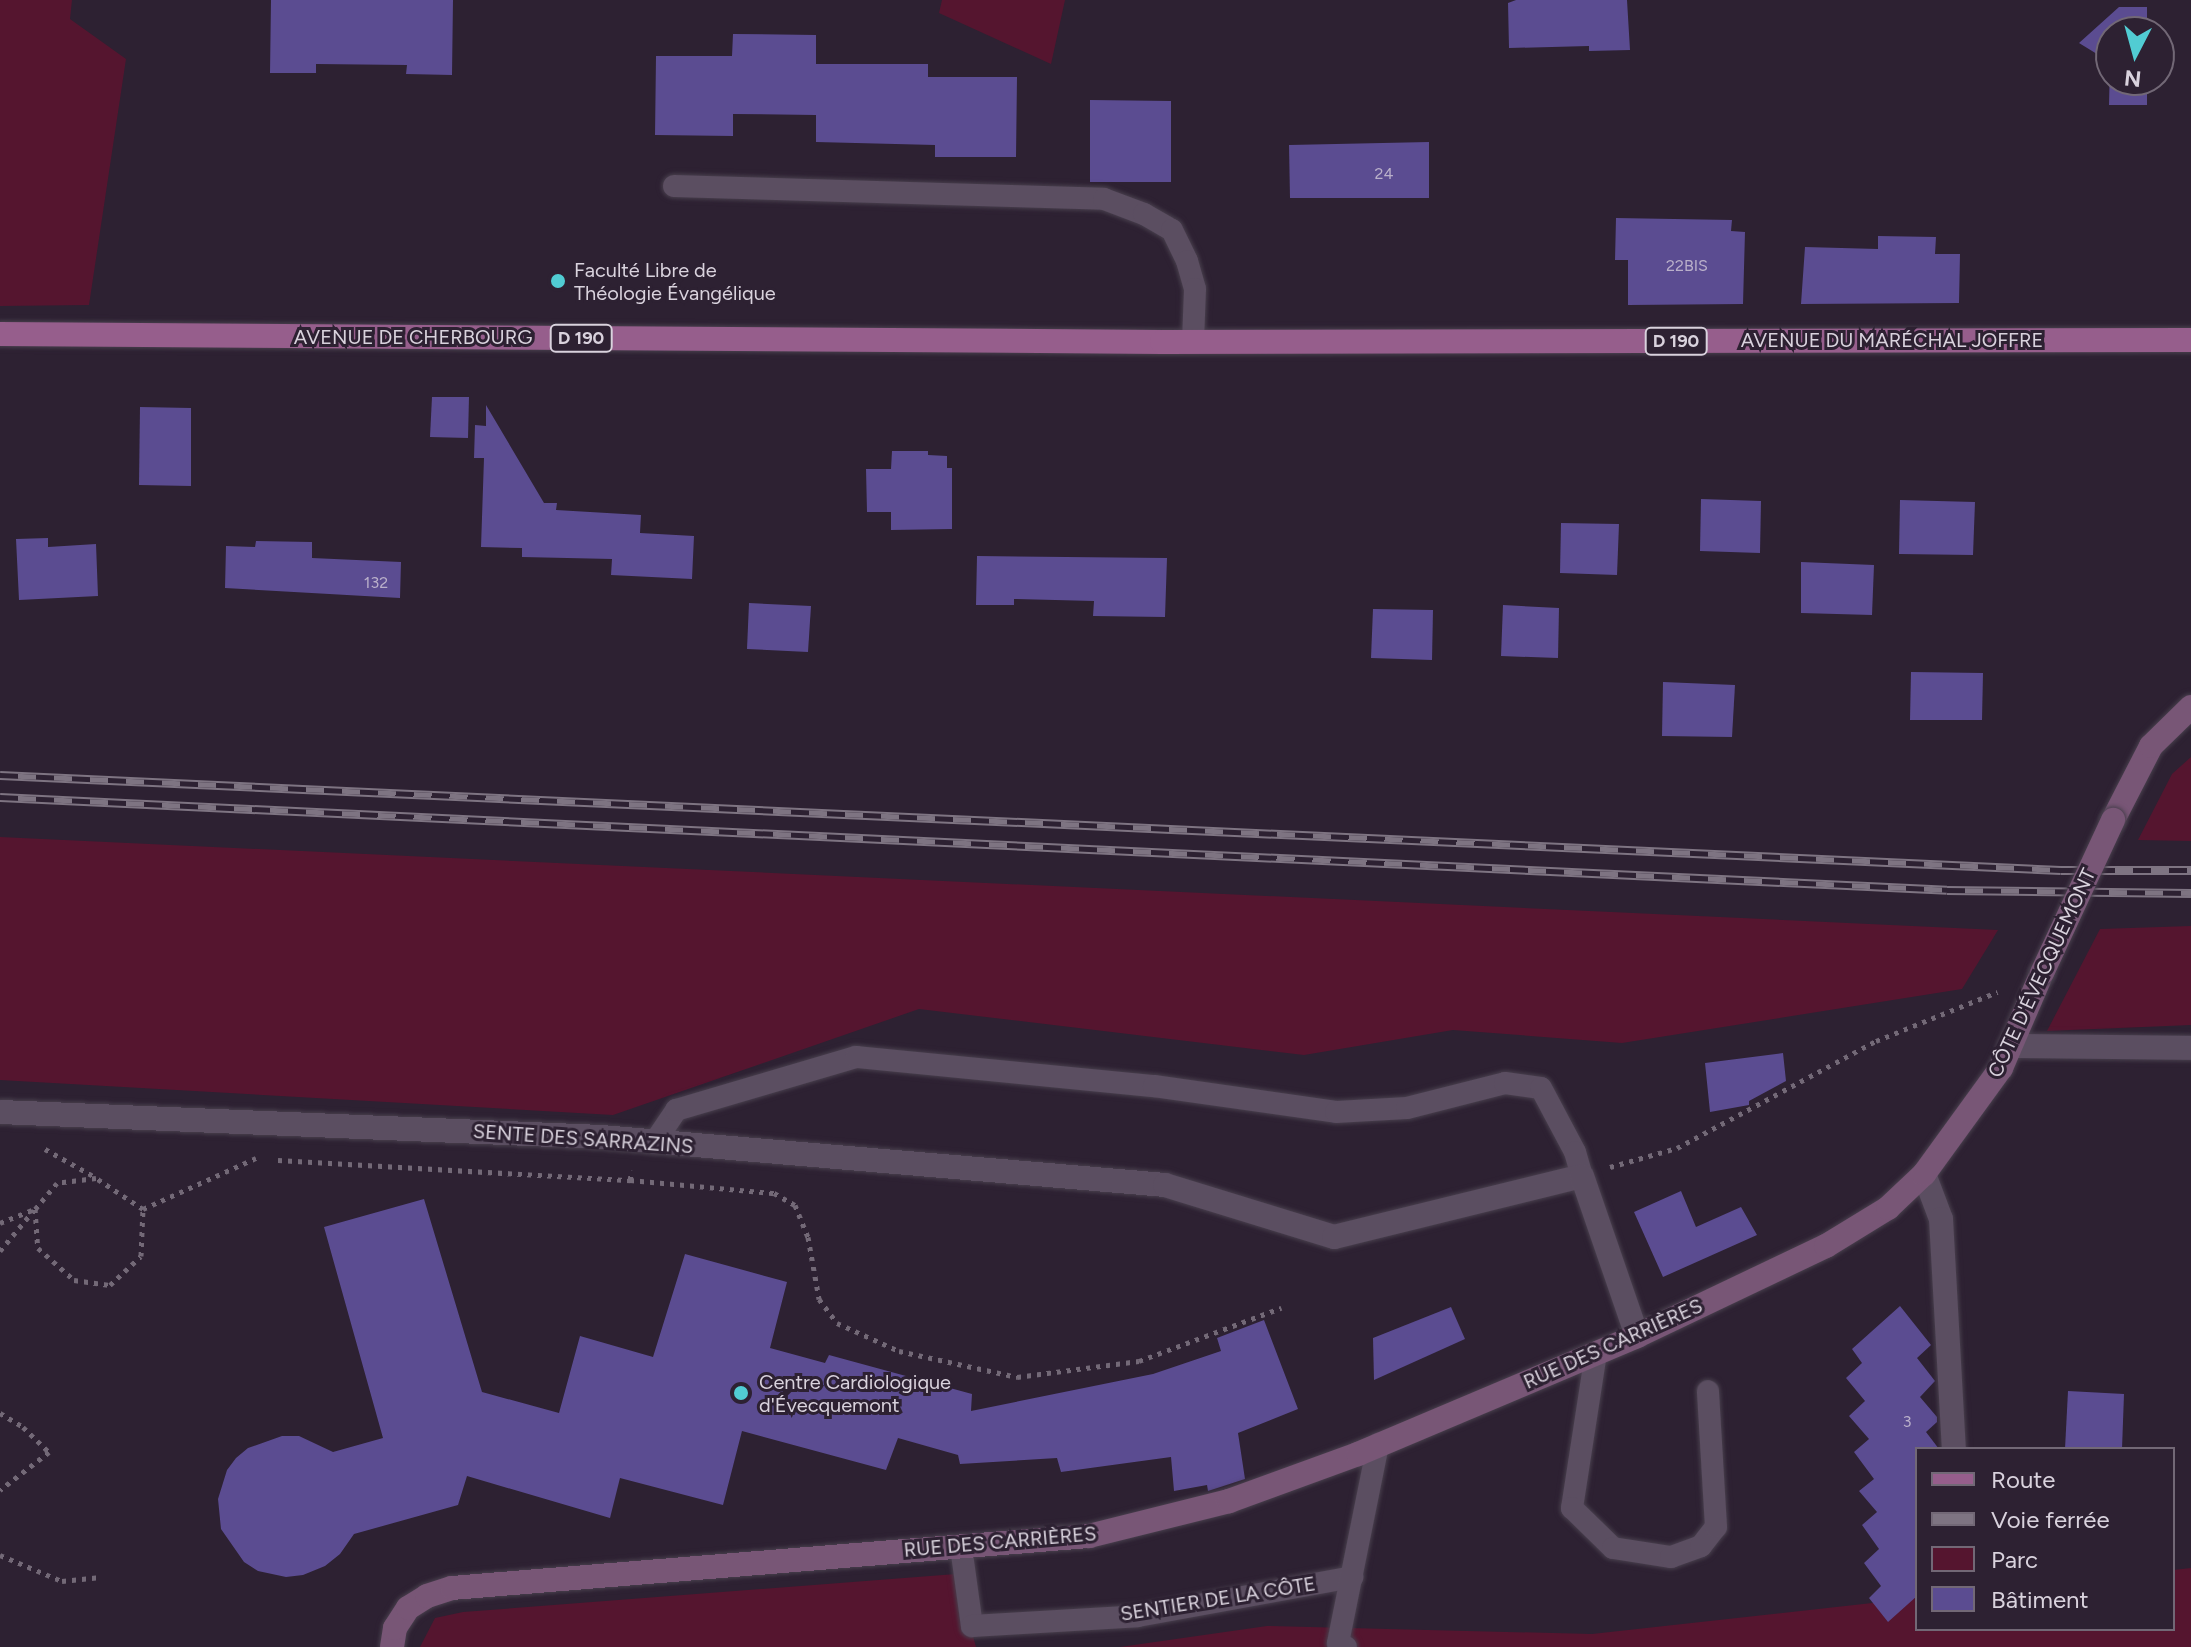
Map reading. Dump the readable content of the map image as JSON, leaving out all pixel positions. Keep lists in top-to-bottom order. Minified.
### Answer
{"streets":{"main road":["AVENUE DE CHERBOURG","D 190","AVENUE DU MARÉCHAL JOFFRE"],"street":["CÔTE D'ÉVECQUEMONT","SENTE DES SARRAZINS","RUE DES CARRIÈRES"],"lane":["SENTIER DE LA CÔTE"]},"crossings":[["AVENUE DE CHERBOURG","AVENUE DU MARÉCHAL JOFFRE"],["CÔTE D'ÉVECQUEMONT","RUE DES CARRIÈRES"],["RUE DES CARRIÈRES","SENTIER DE LA CÔTE"]],"places":["Faculté Libre de Théologie Évangélique","Centre Cardiologique d'Évecquemont"],"house_numbers":["24","22BIS","132","3"],"legend":["Route","Voie ferrée","Parc","Bâtiment"],"north":"bottom"}
